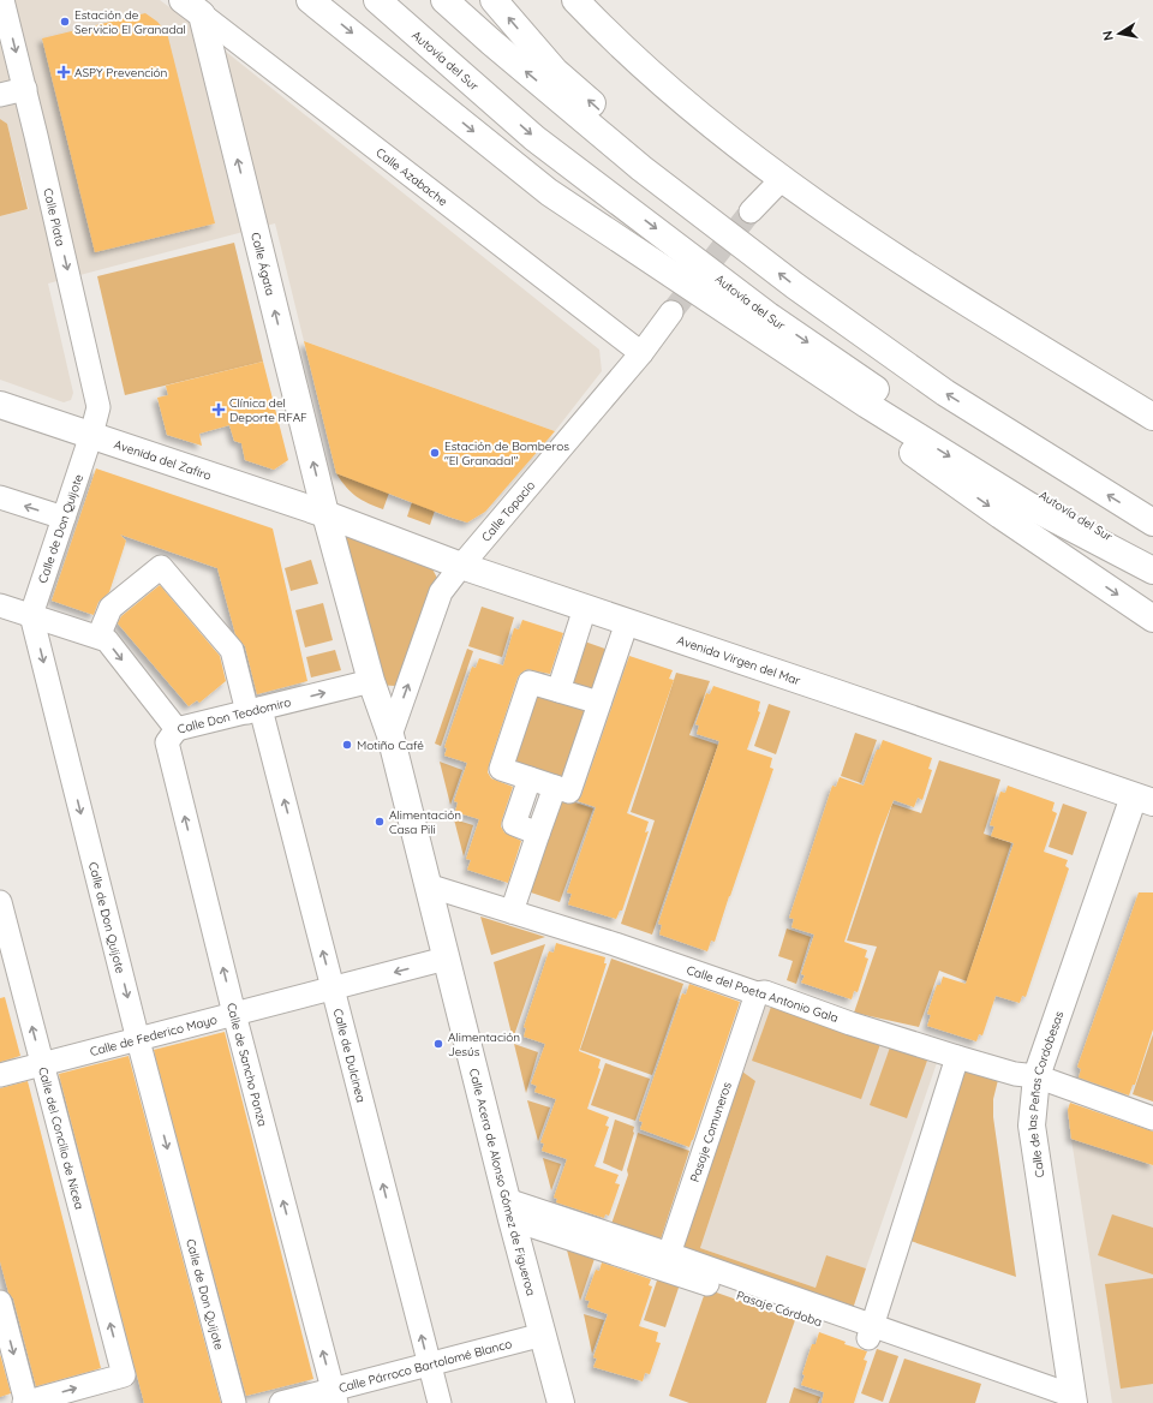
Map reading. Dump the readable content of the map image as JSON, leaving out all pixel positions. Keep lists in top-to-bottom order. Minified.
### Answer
{"streets":{"main road":["Autovía del Sur","Calle Ágata","Avenida del Zafiro","Avenida Virgen del Mar","Calle de las Peñas Cordobesas","Calle Acera de Alonso Gómez de Figueroa"],"street":["Calle Azabache","Calle Plata","Calle Topacio","Calle de Don Quijote","Calle Don Teodomiro","Calle del Poeta Antonio Gala","Calle de Federico Mayo","Calle de Dulcinea","Calle de Sancho Panza","Pasaje Comuneros","Calle del Concilio de Nicea","Pasaje Córdoba","Calle Párroco Bartolomé Blanco"]},"crossings":[["Calle Azabache","Calle Ágata"],["Calle Azabache","Calle Topacio"],["Calle Plata","Avenida del Zafiro"],["Calle Plata","Calle de Don Quijote"],["Calle Ágata","Avenida del Zafiro"],["Calle Ágata","Avenida Virgen del Mar"],["Calle Ágata","Calle Acera de Alonso Gómez de Figueroa"],["Avenida del Zafiro","Calle de Don Quijote"],["Avenida del Zafiro","Avenida Virgen del Mar"],["Avenida del Zafiro","Calle Acera de Alonso Gómez de Figueroa"],["Calle Topacio","Avenida Virgen del Mar"],["Calle Topacio","Calle Acera de Alonso Gómez de Figueroa"],["Calle de Don Quijote","Calle Don Teodomiro"],["Calle de Don Quijote","Calle de Federico Mayo"],["Avenida Virgen del Mar","Calle de las Peñas Cordobesas"],["Avenida Virgen del Mar","Calle Acera de Alonso Gómez de Figueroa"],["Calle Don Teodomiro","Calle de Dulcinea"],["Calle Don Teodomiro","Calle de Sancho Panza"],["Calle Don Teodomiro","Calle Acera de Alonso Gómez de Figueroa"],["Calle del Poeta Antonio Gala","Calle de las Peñas Cordobesas"],["Calle del Poeta Antonio Gala","Pasaje Comuneros"],["Calle del Poeta Antonio Gala","Calle Acera de Alonso Gómez de Figueroa"],["Calle de Federico Mayo","Calle de Dulcinea"],["Calle de Federico Mayo","Calle de Sancho Panza"],["Calle de Federico Mayo","Calle del Concilio de Nicea"],["Calle de Federico Mayo","Calle Acera de Alonso Gómez de Figueroa"],["Calle de Dulcinea","Calle Párroco Bartolomé Blanco"],["Calle de Sancho Panza","Calle Párroco Bartolomé Blanco"],["Pasaje Comuneros","Pasaje Córdoba"],["Calle Acera de Alonso Gómez de Figueroa","Pasaje Córdoba"],["Calle Acera de Alonso Gómez de Figueroa","Calle Párroco Bartolomé Blanco"]],"one_way":["Calle Plata","Calle Ágata","Calle de Don Quijote","Calle Don Teodomiro","Calle de Dulcinea","Calle de Sancho Panza","Calle del Concilio de Nicea"],"places":{"other":["Estación de Servicio El Granadal","Estación de Bomberos \"El Granadal\"","Motiño Café","Alimentación Casa Pili","Alimentación Jesús"],"health":["ASPY Prevención","Clínica del Deporte RFAF"]},"north":"left"}
